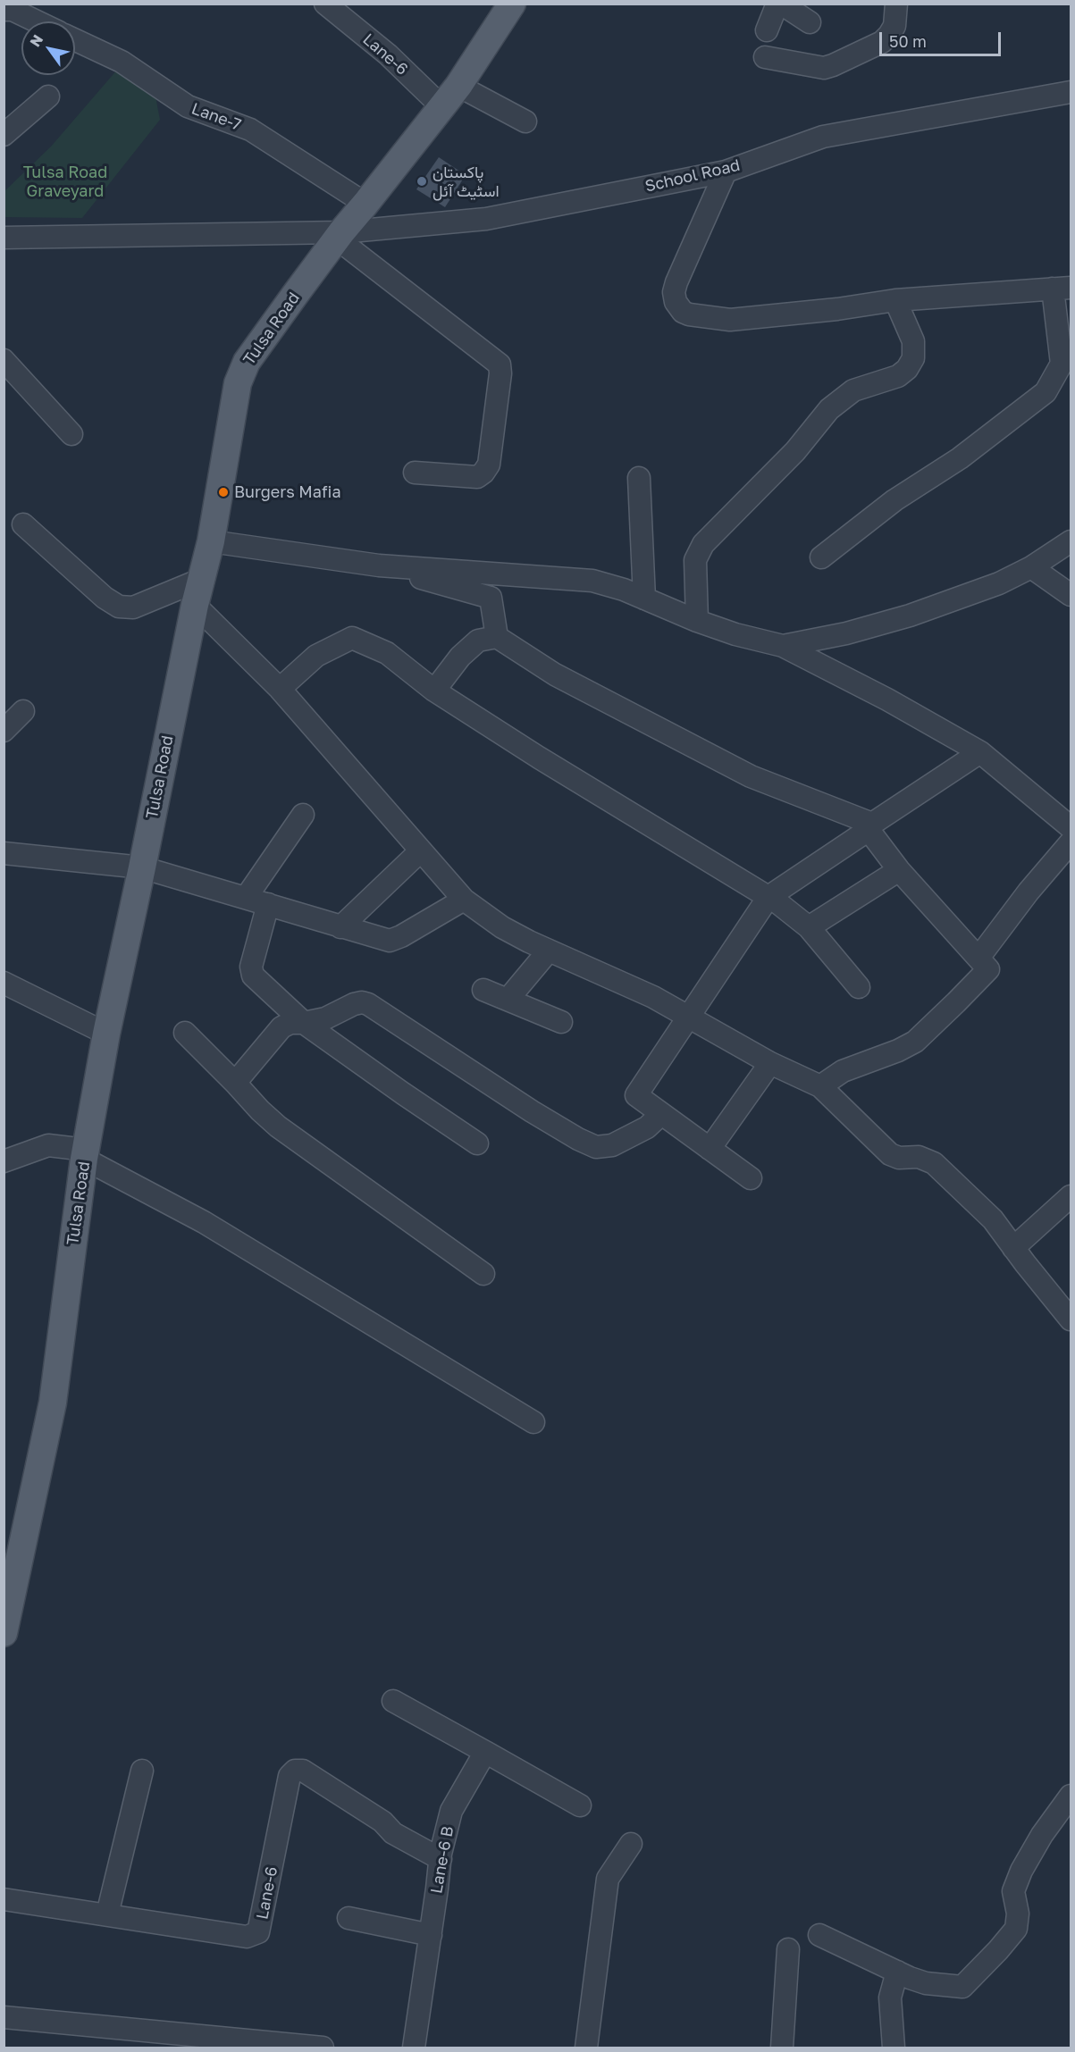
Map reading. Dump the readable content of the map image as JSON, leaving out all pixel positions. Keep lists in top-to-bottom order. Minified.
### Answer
{"streets":{"main road":["Tulsa Road"],"street":["Lane-6","Lane-7","School Road","Lane-6 B"]},"crossings":[["Lane-6","Tulsa Road"],["Lane-6","Lane-6 B"],["Lane-7","Tulsa Road"],["School Road","Tulsa Road"]],"parks":["Tulsa Road Graveyard"],"places":["پاکستان اسٹیٹ آئل","Burgers Mafia"],"scale_bar":"50 m","north":"top left"}
